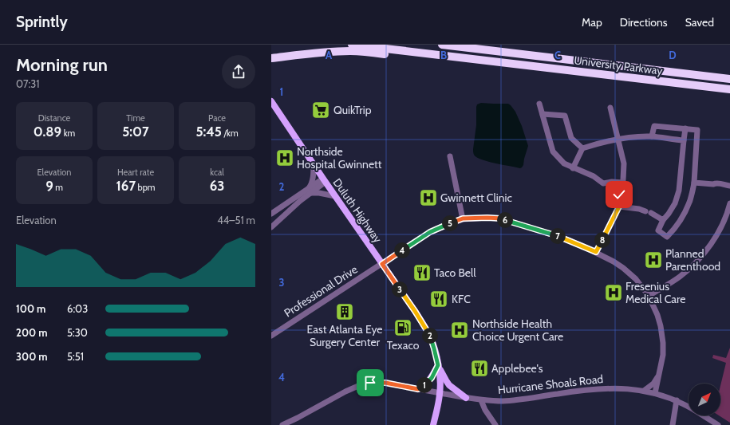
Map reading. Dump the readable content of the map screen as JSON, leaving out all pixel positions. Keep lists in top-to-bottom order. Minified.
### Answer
{"streets":{"highway":["University Parkway"],"main road":["Duluth Highway"],"street":["Professional Drive","Hurricane Shoals Road"]},"crossings":[["Duluth Highway","Professional Drive"],["Duluth Highway","Hurricane Shoals Road"]],"places":{"supermarket":["QuikTrip"],"hospital":["Northside Hospital Gwinnett","Gwinnett Clinic","Planned Parenthood","Fresenius Medical Care","Northside Health Choice Urgent Care"],"restaurant":["Taco Bell","KFC","Applebee's"],"building":["East Atlanta Eye Surgery Center"],"fuel station":["Texaco"]},"north":"top right","page":{"header":"Sprintly","nav":["Map","Directions","Saved"],"heading":["Morning run","07:31"],"stats":[["Distance","0.89 km"],["Time","5:07"],["Pace","5:45 /km"],["Elevation","9 m"],["Heart rate","167 bpm"],["kcal","63"]],"chart":["Elevation","44–51 m"],"pins":["6","5","7","8","4","3","2","1"],"list":[{"name":"100 m","note":"6:03"},{"name":"200 m","note":"5:30"},{"name":"300 m","note":"5:51"}]},"grid":{"columns":["A","B","C","D"],"rows":["1","2","3","4"]}}
